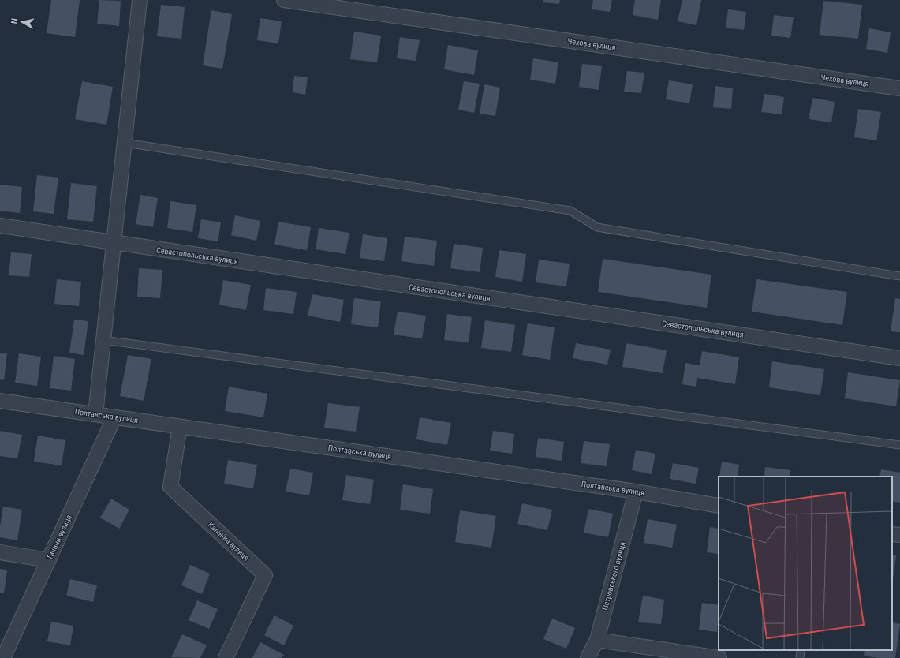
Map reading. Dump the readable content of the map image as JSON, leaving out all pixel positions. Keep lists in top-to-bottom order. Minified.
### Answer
{"streets":{"street":["Чехова вулиця","Севастопольська вулиця","Полтавська вулиця","Тичини вулиця","Калініна вулиця","Петровського вулиця"]},"crossings":[["Полтавська вулиця","Тичини вулиця"],["Полтавська вулиця","Калініна вулиця"],["Полтавська вулиця","Петровського вулиця"]],"north":"left"}
